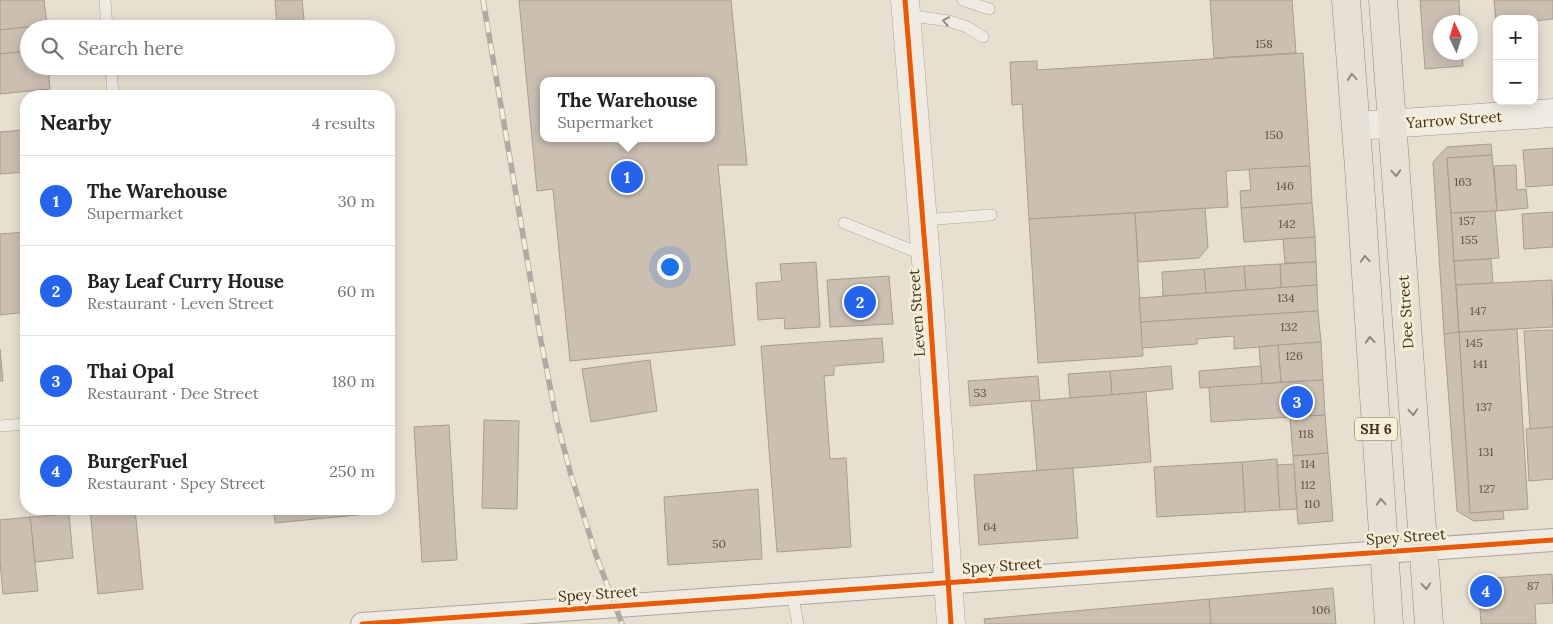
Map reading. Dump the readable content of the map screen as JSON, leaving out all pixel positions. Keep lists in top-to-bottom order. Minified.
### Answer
{"streets":{"main road":["Dee Street","SH 6"],"street":["Yarrow Street","Leven Street","Spey Street"]},"crossings":[["Yarrow Street","Dee Street"],["Yarrow Street","SH 6"],["Dee Street","Spey Street"],["Leven Street","Spey Street"],["SH 6","Spey Street"]],"house_numbers":["158","150","163","146","157","142","155","134","147","132","145","126","141","53","137","118","131","114","112","127","110","64","50","87","106"],"north":"top","page":{"map_buttons":["+","−"],"search":"Search here","popup":["The Warehouse","Supermarket"],"heading":["Nearby","4 results"],"list":[{"mark":"1","name":"The Warehouse","note":"Supermarket","value":"30 m"},{"mark":"2","name":"Bay Leaf Curry House","note":"Restaurant · Leven Street","value":"60 m"},{"mark":"3","name":"Thai Opal","note":"Restaurant · Dee Street","value":"180 m"},{"mark":"4","name":"BurgerFuel","note":"Restaurant · Spey Street","value":"250 m"}],"pins":["1","2","3","4"]}}
